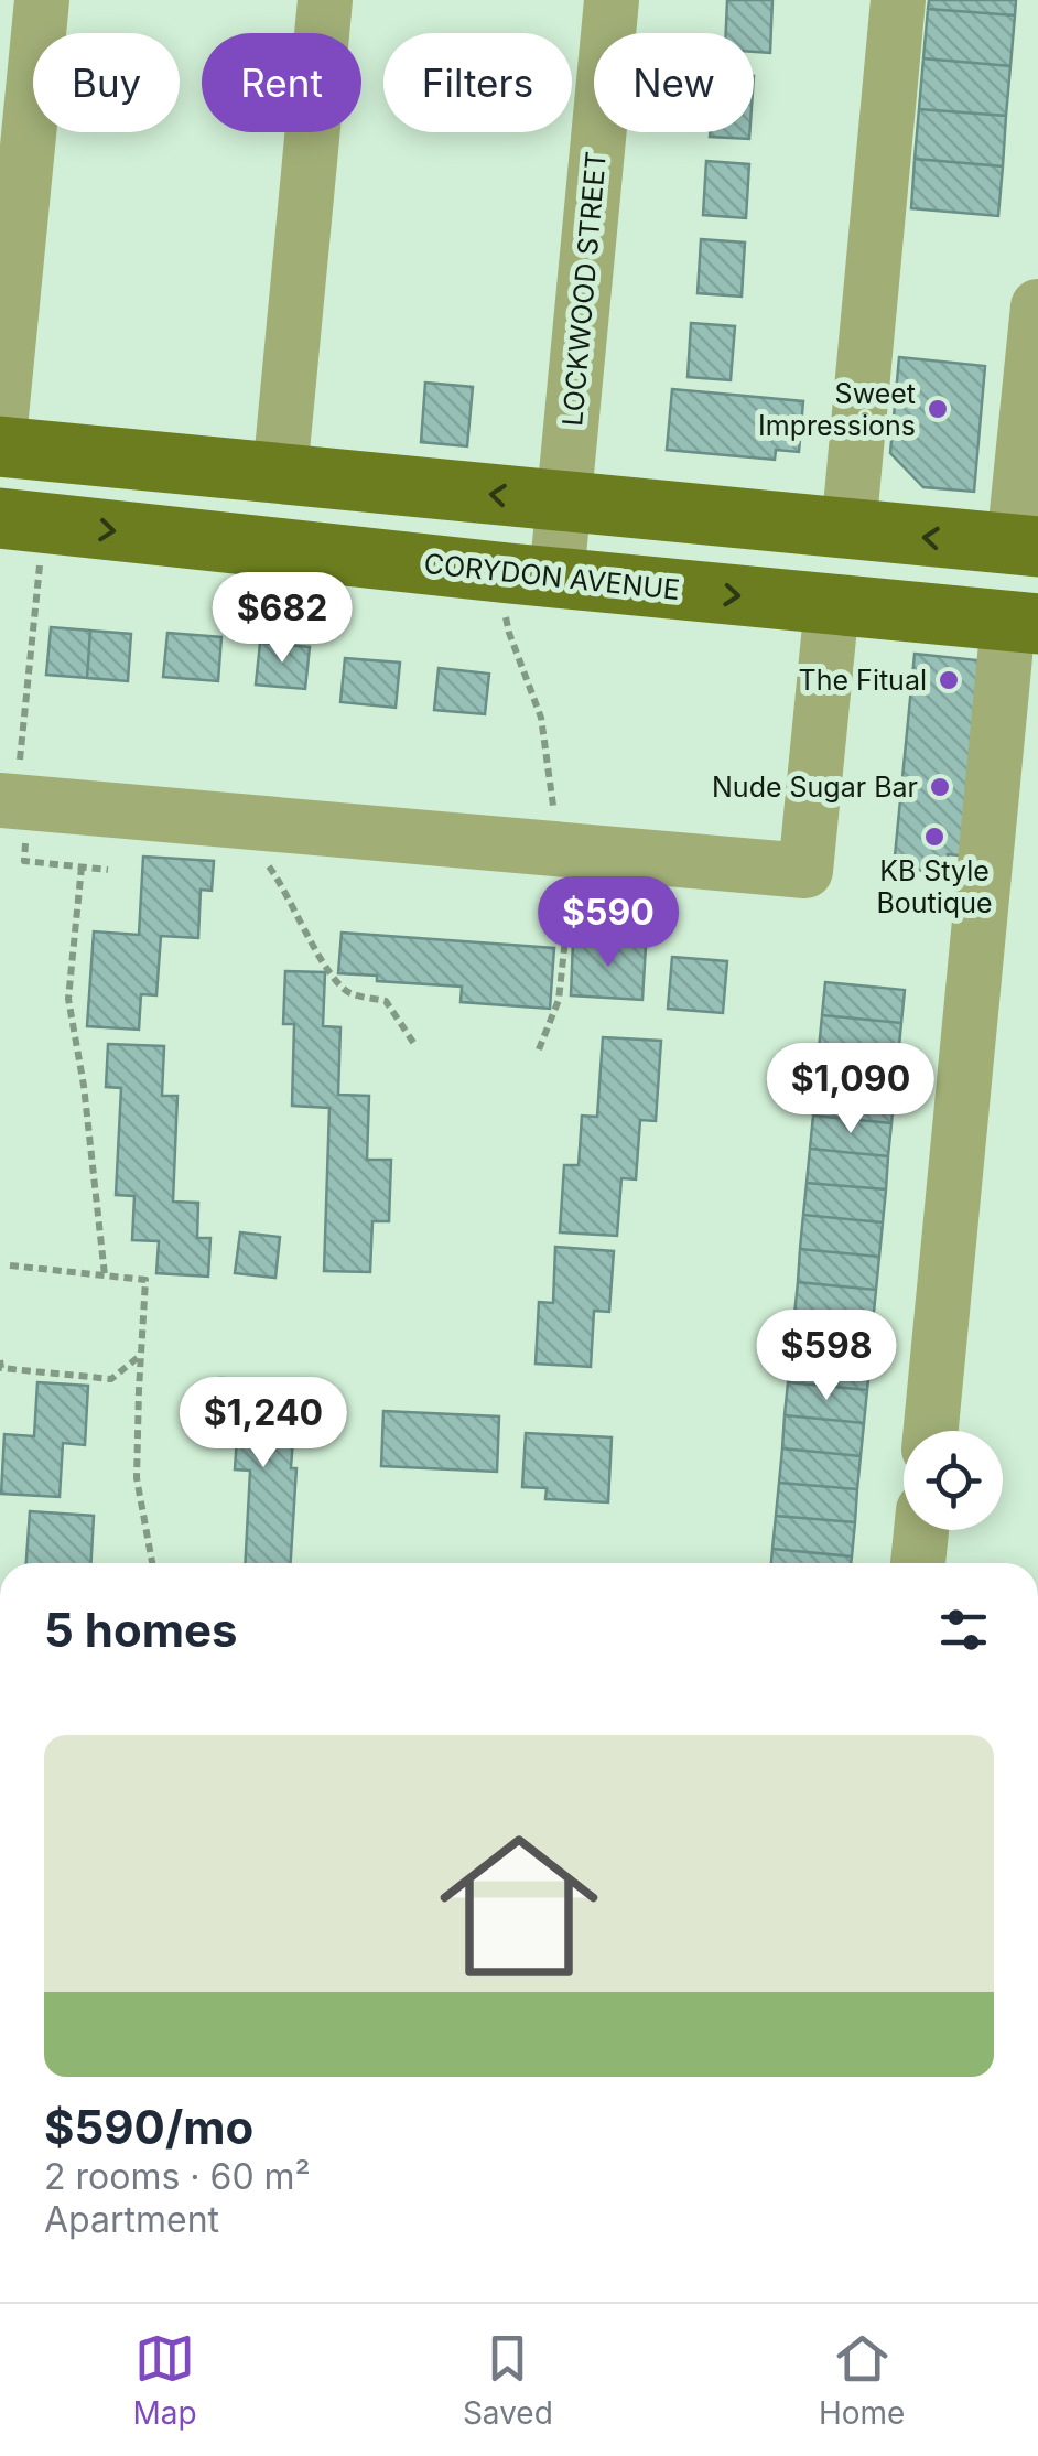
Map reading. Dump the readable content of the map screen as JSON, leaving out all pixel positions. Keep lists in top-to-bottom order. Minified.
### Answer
{"streets":{"main road":["CORYDON AVENUE"],"street":["LOCKWOOD STREET"]},"crossings":[["LOCKWOOD STREET","CORYDON AVENUE"]],"places":["Sweet Impressions","The Fitual","Nude Sugar Bar","KB Style Boutique"],"page":{"chip":["Buy","Rent","Filters","New"],"price":["$682","$590","$1,090","$598","$1,240"],"heading":"5 homes","list":[{"name":"$590/mo","note":"2 rooms · 60 m² · Apartment"}],"tabs":["Map","Saved","Home"]}}
